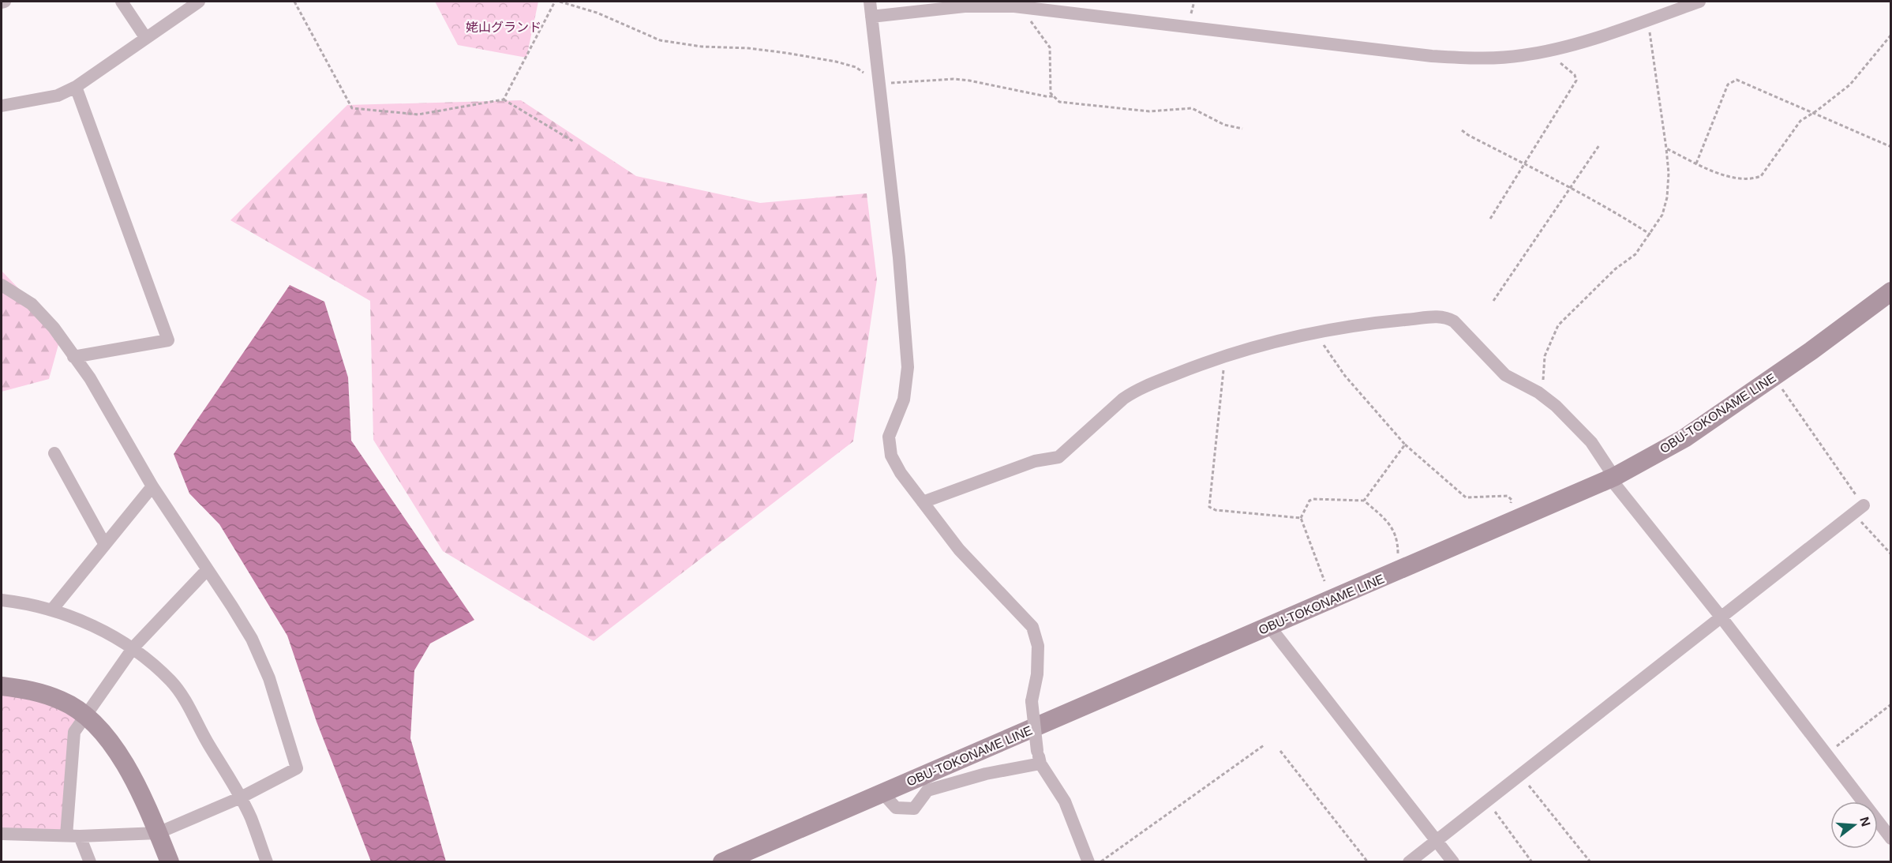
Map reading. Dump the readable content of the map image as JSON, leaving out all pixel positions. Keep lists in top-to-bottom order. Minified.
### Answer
{"streets":{"main road":["OBU-TOKONAME LINE"]},"parks":["姥山グランド"],"north":"right"}
